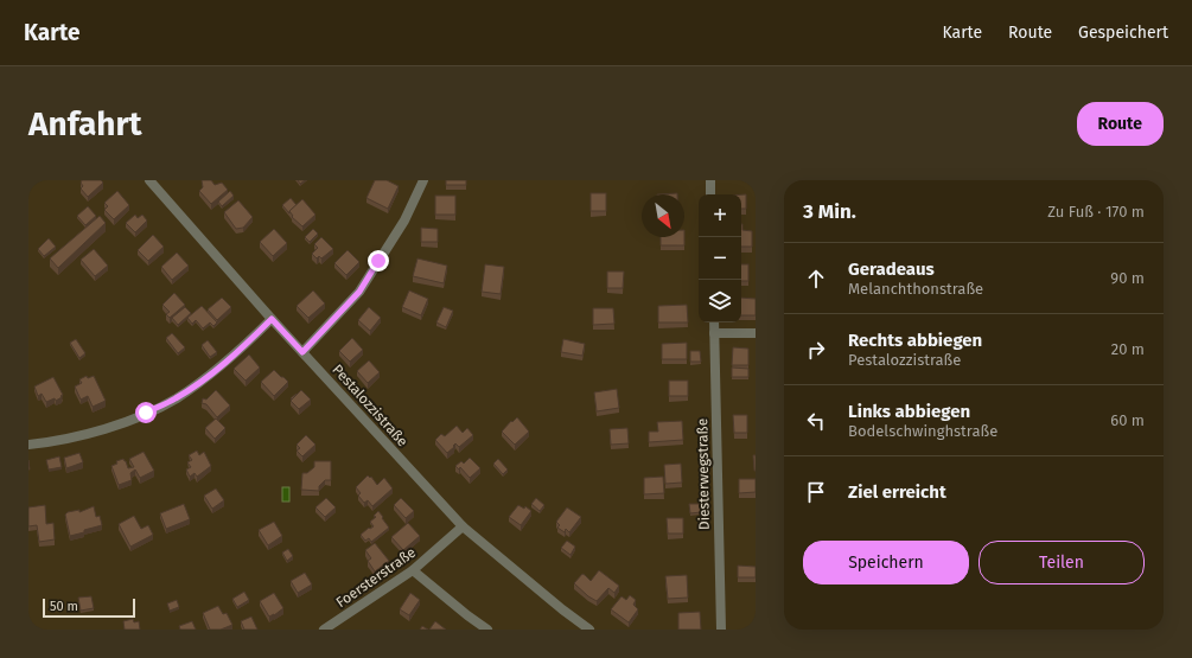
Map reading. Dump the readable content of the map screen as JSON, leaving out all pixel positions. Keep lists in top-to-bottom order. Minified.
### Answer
{"streets":{"street":["Pestalozzistraße","Diesterwegstraße","Foersterstraße"]},"crossings":[["Pestalozzistraße","Foersterstraße"]],"scale_bar":"50 m","north":"bottom right","page":{"header":"Karte","nav":["Karte","Route","Gespeichert"],"buttons":["Route",["Speichern","Teilen"]],"title":"Anfahrt","heading":["3 Min.","Zu Fuß · 170 m"],"map_buttons":["+","−"],"list":[["Geradeaus","Melanchthonstraße","90 m"],["Rechts abbiegen","Pestalozzistraße","20 m"],["Links abbiegen","Bodelschwinghstraße","60 m"],"Ziel erreicht"],"scale":"50 m"}}
